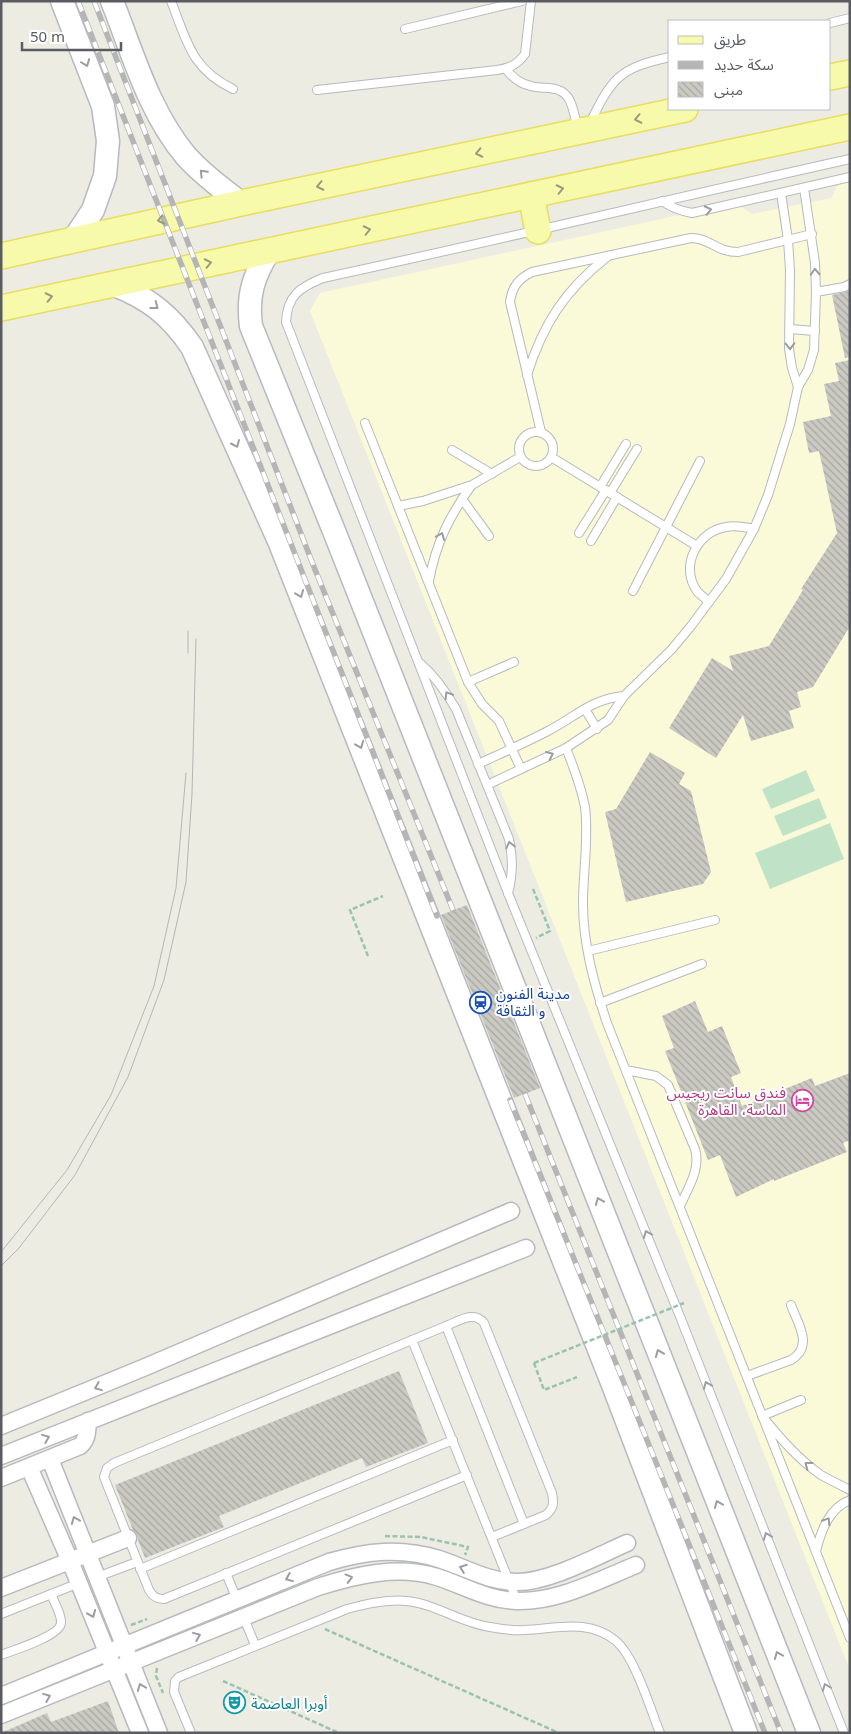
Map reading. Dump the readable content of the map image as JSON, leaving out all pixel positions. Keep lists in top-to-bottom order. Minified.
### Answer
{"places":{"station":["مدينة الفنون و الثقافة"],"hotel":["فندق سانت ريجيس الماسة، القاهرة"],"theatre":["أوبرا العاصمة"]},"legend":["طريق","سكة حديد","مبنى"],"scale_bar":"50 m"}
